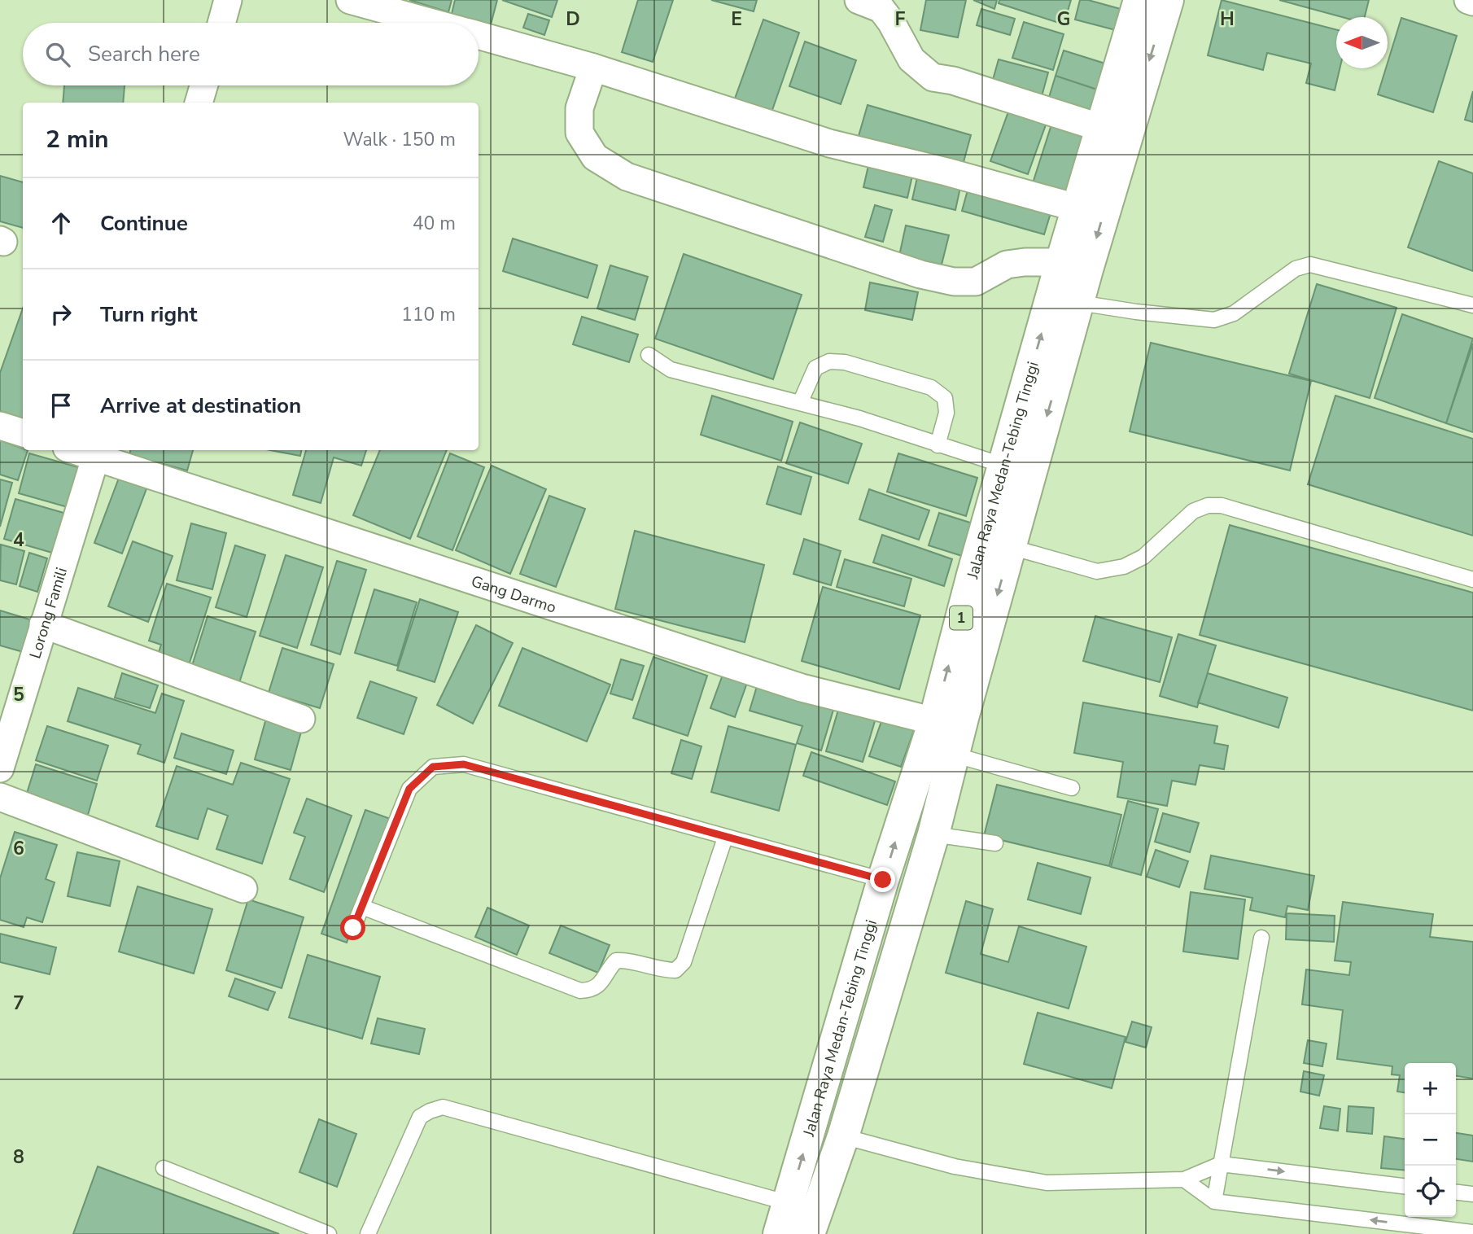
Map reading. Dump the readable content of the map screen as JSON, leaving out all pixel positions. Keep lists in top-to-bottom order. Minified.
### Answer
{"streets":{"highway":["Jalan Raya Medan-Tebing Tinggi","1"],"street":["Gang Darmo","Lorong Famili"]},"crossings":[["Jalan Raya Medan-Tebing Tinggi","Gang Darmo"],["Gang Darmo","Lorong Famili"]],"north":"left","page":{"search":"Search here","heading":["2 min","Walk · 150 m"],"list":[["Continue","40 m"],["Turn right","110 m"],"Arrive at destination"],"map_buttons":["+","−"]},"grid":{"columns":["D","E","F","G","H"],"rows":["4","5","6","7","8"]}}
